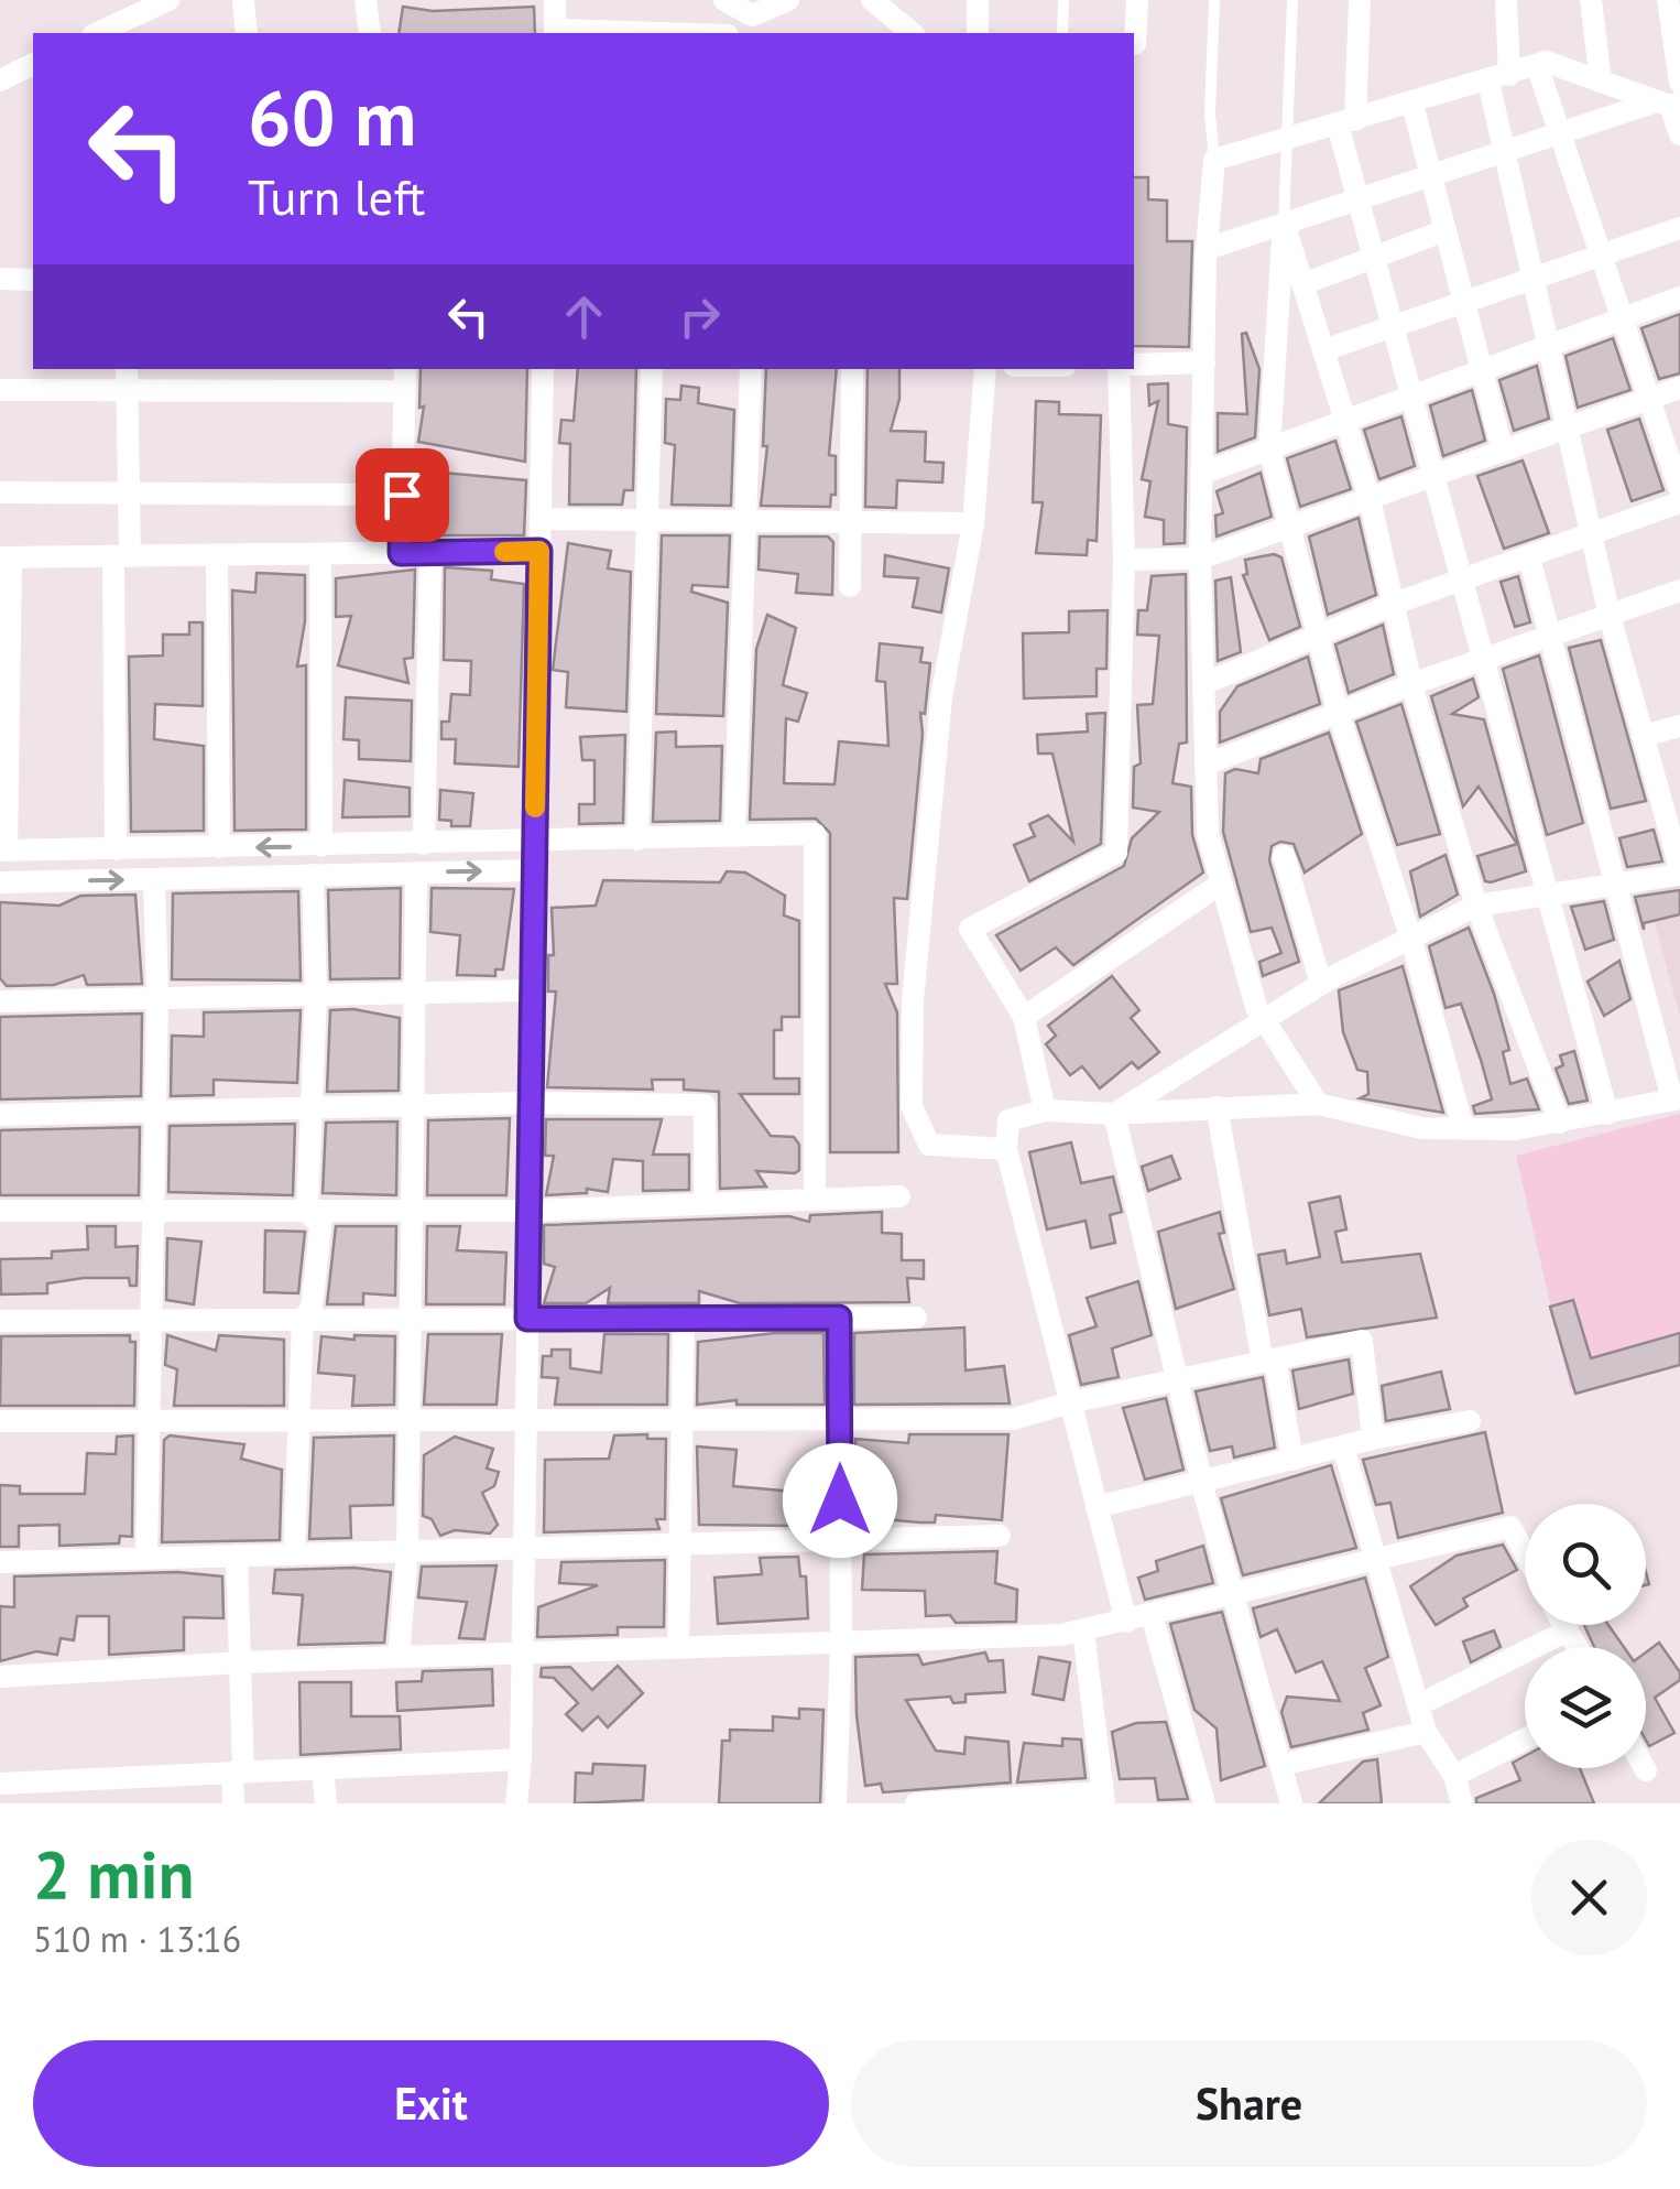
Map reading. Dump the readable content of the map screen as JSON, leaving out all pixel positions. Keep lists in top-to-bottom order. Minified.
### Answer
{"page":{"turn":["60 m","Turn left"],"heading":["2 min","510 m · 13:16"],"buttons":["Exit","Share"]}}
